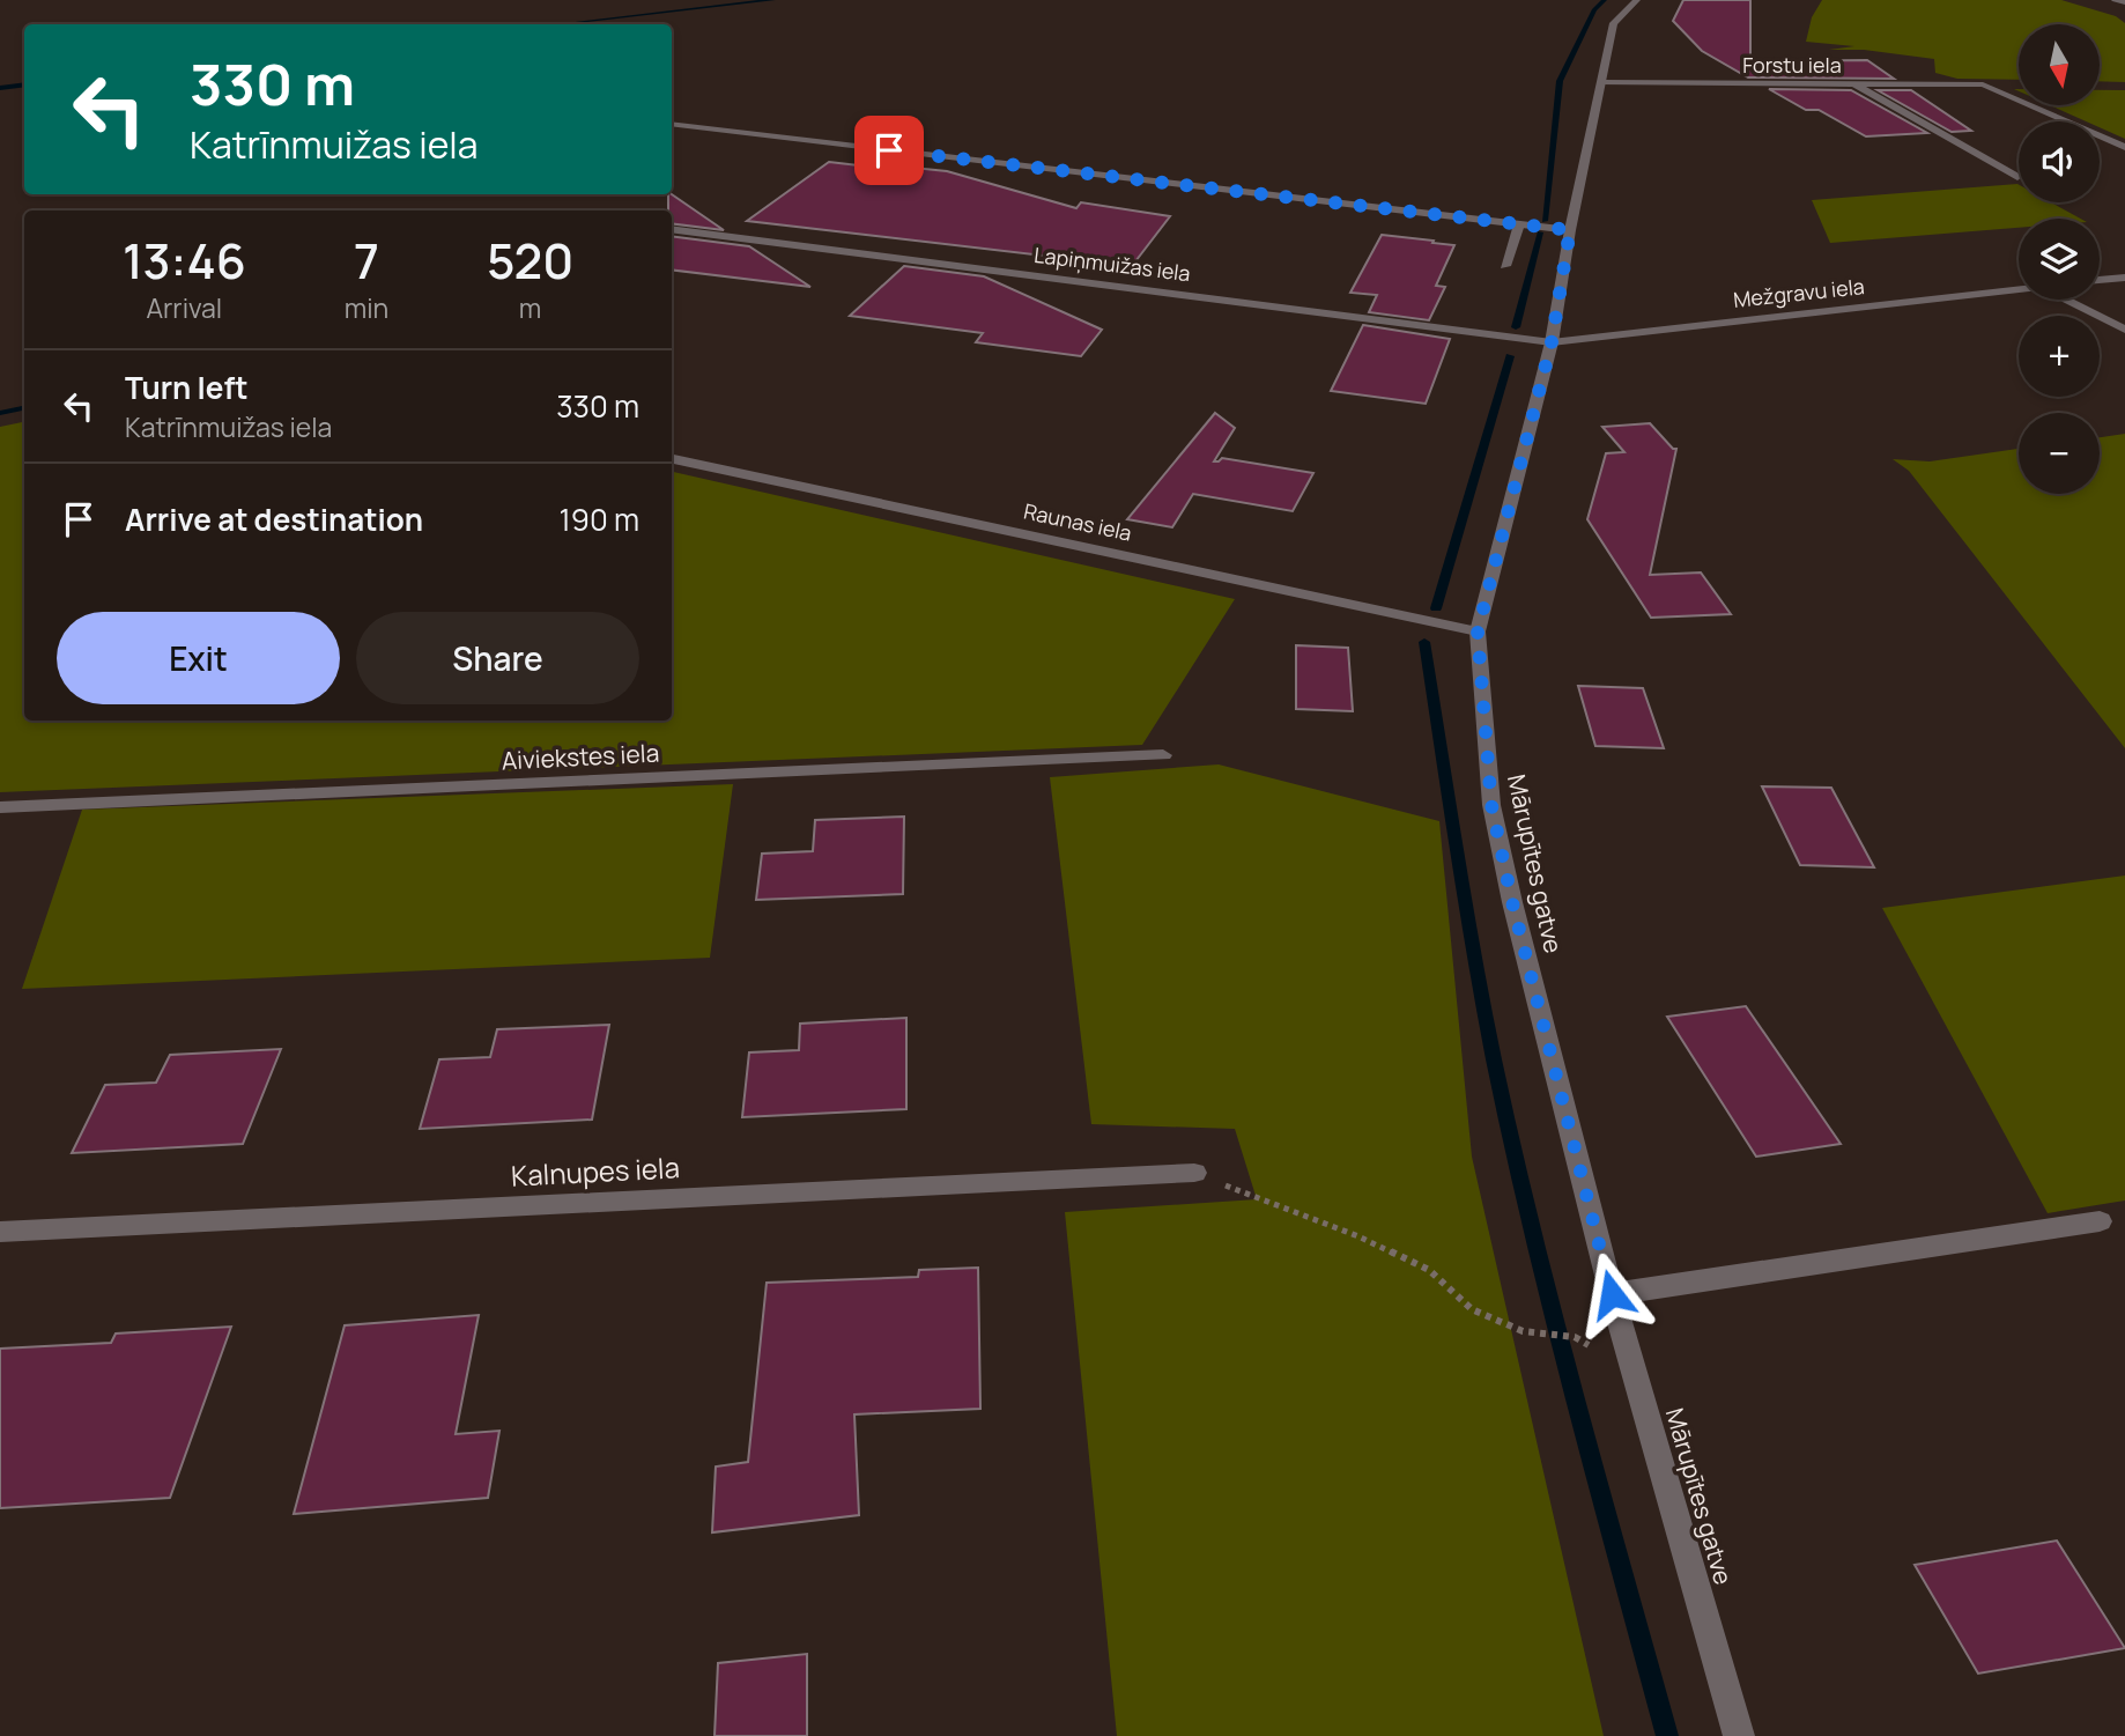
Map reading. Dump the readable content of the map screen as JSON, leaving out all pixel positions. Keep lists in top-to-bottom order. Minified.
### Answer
{"streets":{"street":["Forstu iela","Lapiņmuižas iela","Mežgravu iela","Raunas iela","Aiviekstes iela","Mārupītes gatve","Kalnupes iela"]},"crossings":[["Forstu iela","Mārupītes gatve"],["Lapiņmuižas iela","Mežgravu iela"],["Lapiņmuižas iela","Mārupītes gatve"],["Mežgravu iela","Mārupītes gatve"],["Raunas iela","Mārupītes gatve"]],"north":"bottom","page":{"map_buttons":["+","−"],"turn":["330 m","Katrīnmuižas iela"],"eta":["13:46","Arrival","7","min","520","m"],"list":[{"name":"Turn left","note":"Katrīnmuižas iela","value":"330 m"},{"name":"Arrive at destination","value":"190 m"}],"buttons":["Exit","Share"]}}
